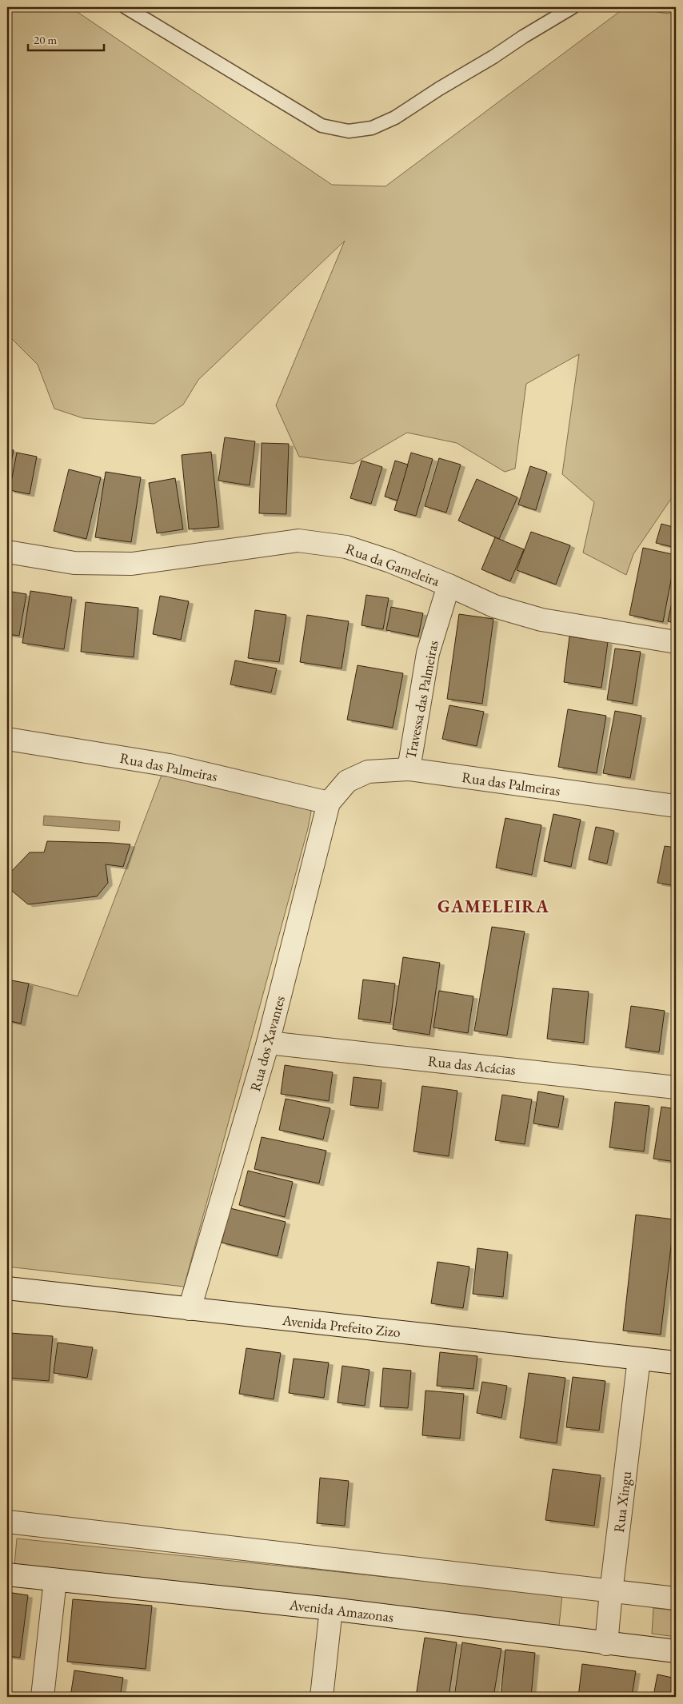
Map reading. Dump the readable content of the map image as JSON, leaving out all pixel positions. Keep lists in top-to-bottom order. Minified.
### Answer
{"streets":{"street":["Rua da Gameleira","Travessa das Palmeiras","Rua das Palmeiras","Rua dos Xavantes","Rua das Acácias","Avenida Prefeito Zizo","Rua Xingu","Avenida Amazonas"]},"crossings":[["Rua da Gameleira","Travessa das Palmeiras"],["Travessa das Palmeiras","Rua das Palmeiras"],["Rua das Palmeiras","Rua dos Xavantes"],["Rua dos Xavantes","Rua das Acácias"],["Rua dos Xavantes","Avenida Prefeito Zizo"],["Avenida Prefeito Zizo","Rua Xingu"],["Rua Xingu","Avenida Amazonas"]],"districts":["GAMELEIRA"],"scale_bar":"20 m"}
